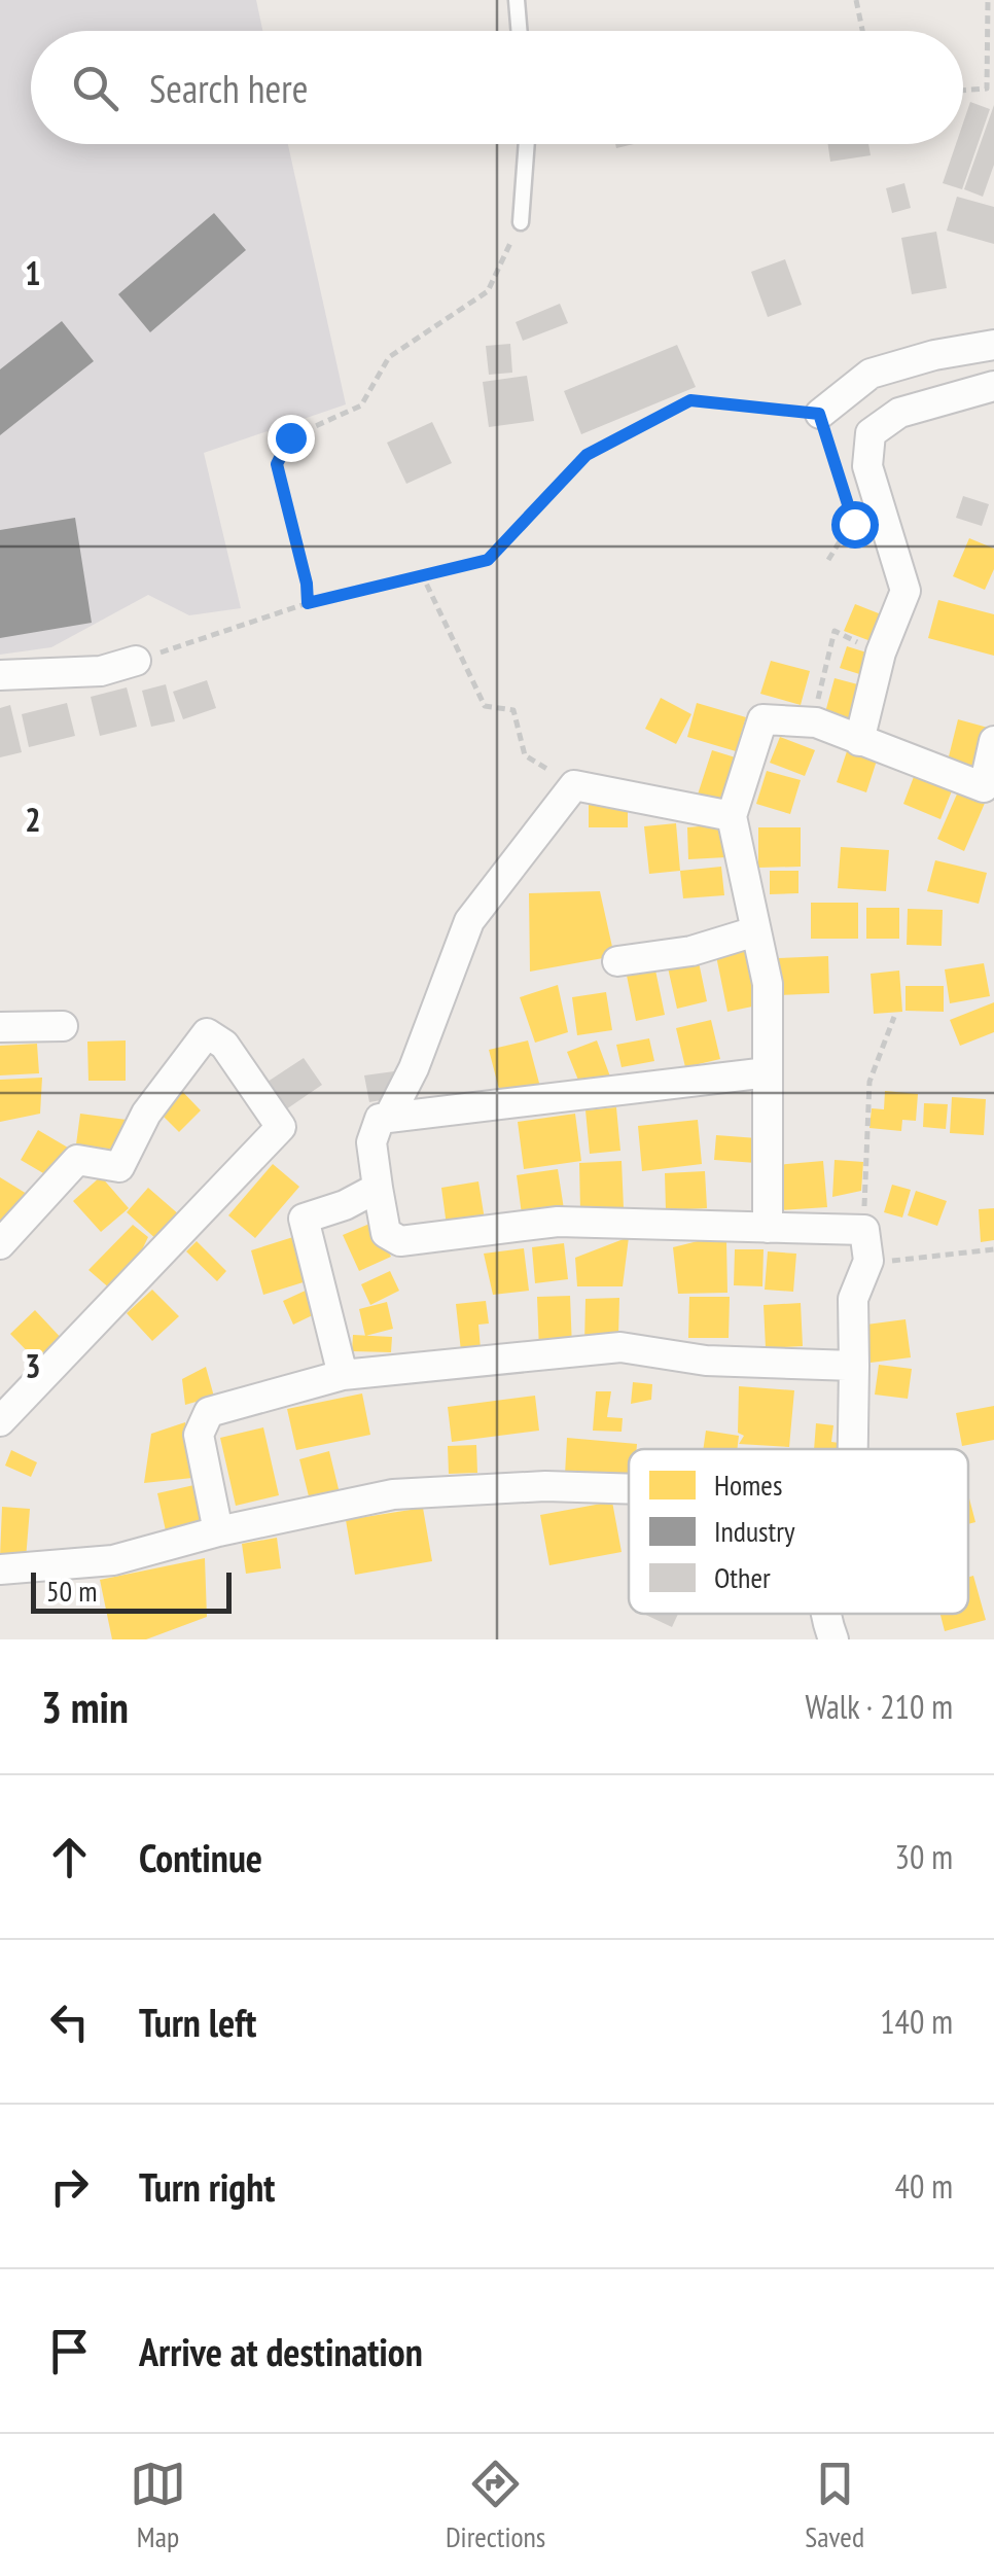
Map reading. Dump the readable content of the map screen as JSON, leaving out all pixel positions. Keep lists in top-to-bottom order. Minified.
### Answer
{"legend":["Homes","Industry","Other"],"scale_bar":"50 m","page":{"search":"Search here","scale":"50 m","heading":["3 min","Walk · 210 m"],"list":[["Continue","30 m"],["Turn left","140 m"],["Turn right","40 m"],"Arrive at destination"],"nav":["Map","Directions","Saved"]},"grid":{"rows":["1","2","3"]}}
